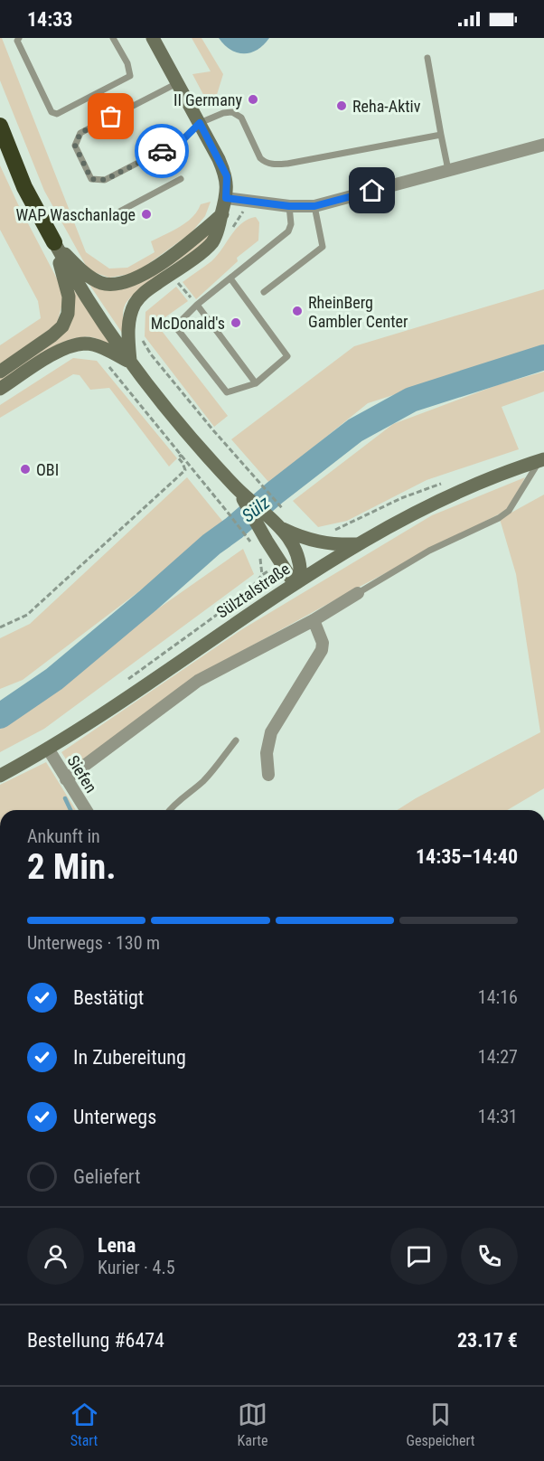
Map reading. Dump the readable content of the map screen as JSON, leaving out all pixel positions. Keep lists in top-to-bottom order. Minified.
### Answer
{"streets":{"main road":["Sülztalstraße"],"street":["Siefen"]},"crossings":[["Sülztalstraße","Siefen"]],"water":["Sülz"],"places":["II Germany","Reha-Aktiv","WAP Waschanlage","RheinBerg Gambler Center","McDonald's","OBI"],"page":{"status":"14:33","heading":["2 Min.","Ankunft in","14:35–14:40"],"panel":["Lena","Kurier · 4.5","Bestellung #6474","23.17 €"],"bar":"Unterwegs · 130 m","list":[["Bestätigt","14:16"],["In Zubereitung","14:27"],["Unterwegs","14:31"],"Geliefert"],"tabs":["Start","Karte","Gespeichert"]}}
